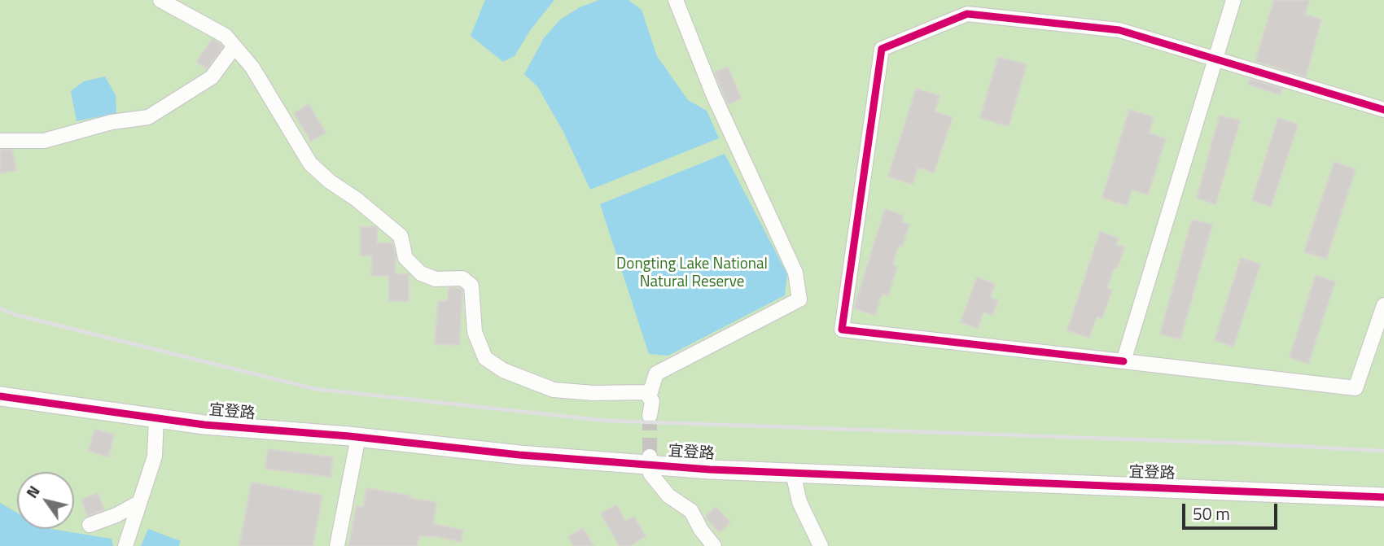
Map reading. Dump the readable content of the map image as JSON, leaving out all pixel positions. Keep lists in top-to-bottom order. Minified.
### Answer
{"streets":{"street":["宜登路"]},"parks":["Dongting Lake National Natural Reserve"],"scale_bar":"50 m","north":"top left"}
